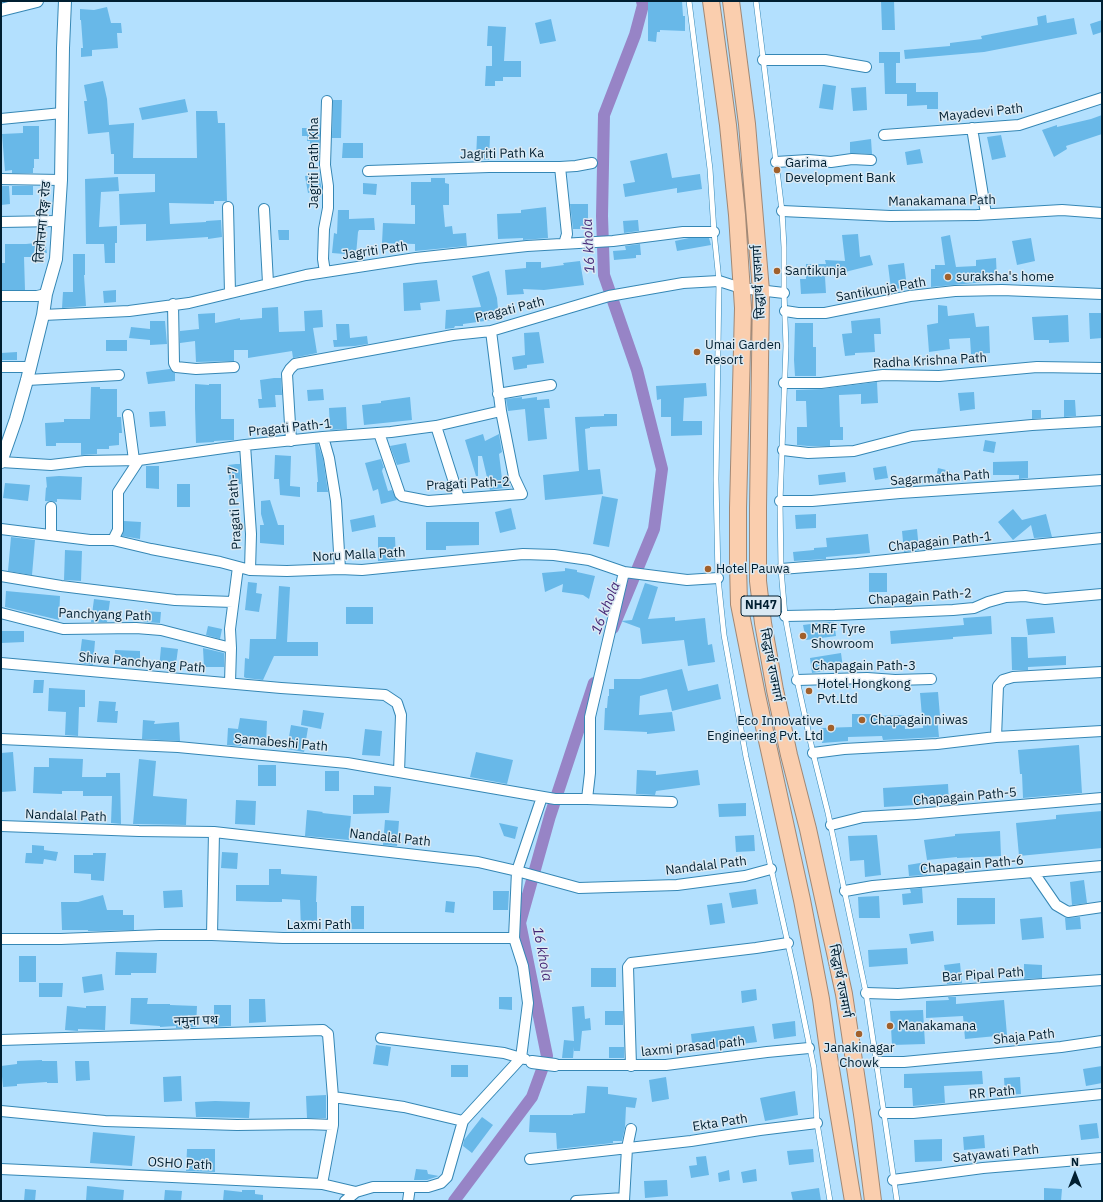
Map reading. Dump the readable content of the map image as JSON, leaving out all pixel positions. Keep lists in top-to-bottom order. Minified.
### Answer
{"streets":{"highway":["सिद्धार्थ राजमार्ग","NH47"],"street":["Mayadevi Path","Jagriti Path Ka","Jagriti Path Kha","Manakamana Path","तिलोत्तमा रिङ्ग रोड","Jagriti Path","Santikunja Path","Pragati Path","Radha Krishna Path","Pragati Path-1","Sagarmatha Path","Pragati Path-2","Pragati Path-7","Chapagain Path-1","Noru Malla Path","Chapagain Path-2","Panchyang Path","Shiva Panchyang Path","Chapagain Path-3","Samabeshi Path","Chapagain Path-5","Nandalal Path","Chapagain Path-6","Laxmi Path","Bar Pipal Path","नमुना पथ","Shaja Path","laxmi prasad path","RR Path","Ekta Path","Satyawati Path","OSHO Path"]},"crossings":[["Jagriti Path Ka","Jagriti Path"],["Jagriti Path Kha","Jagriti Path"],["तिलोत्तमा रिङ्ग रोड","Jagriti Path"],["तिलोत्तमा रिङ्ग रोड","Pragati Path-1"],["सिद्धार्थ राजमार्ग","Pragati Path"],["Pragati Path","Pragati Path-1"],["Pragati Path-1","Pragati Path-2"],["Pragati Path-1","Pragati Path-7"],["Pragati Path-7","Noru Malla Path"],["Shiva Panchyang Path","Samabeshi Path"],["नमुना पथ","OSHO Path"]],"water":["16 khola"],"places":["Garima Development Bank","Santikunja","suraksha's home","Umai Garden Resort","Hotel Pauwa","MRF Tyre Showroom","Hotel Hongkong Pvt.Ltd","Chapagain niwas","Eco Innovative Engineering Pvt. Ltd","Manakamana","Janakinagar Chowk"],"north":"top"}
